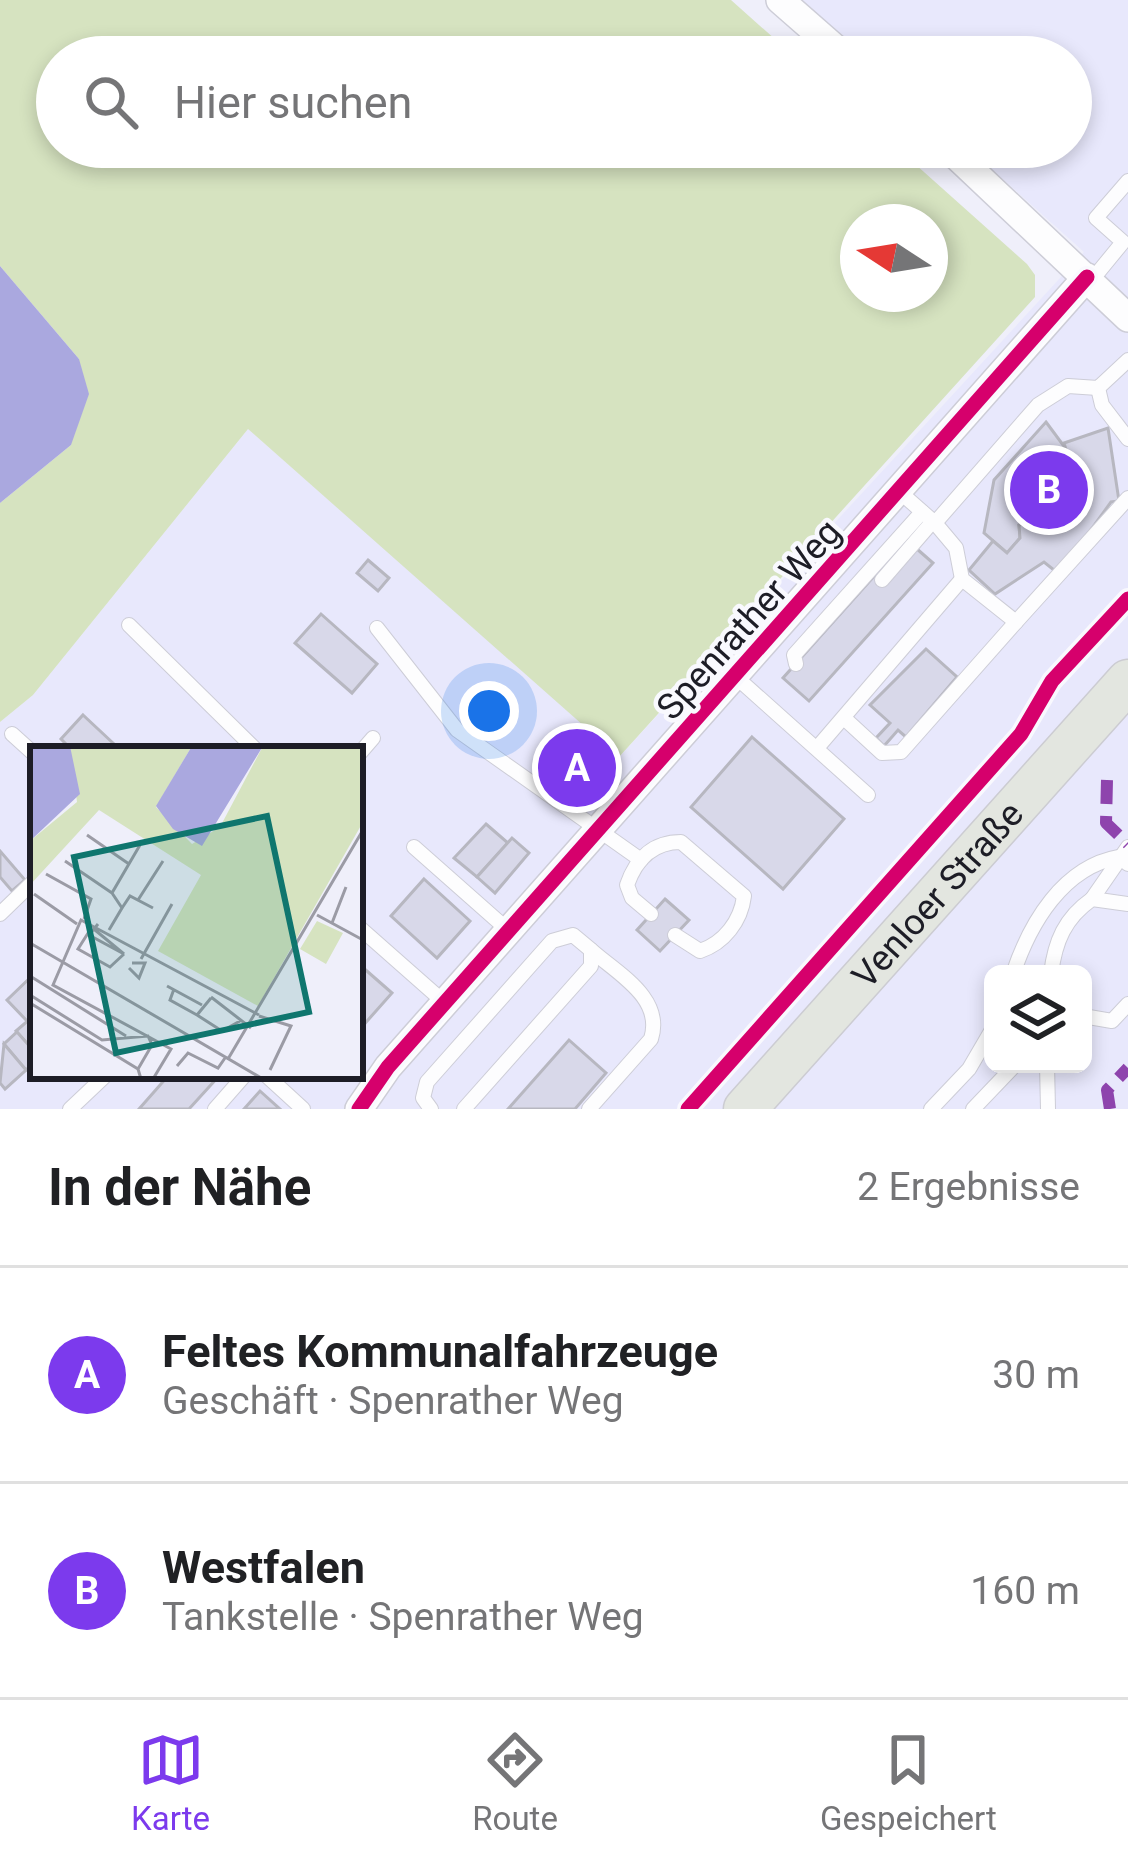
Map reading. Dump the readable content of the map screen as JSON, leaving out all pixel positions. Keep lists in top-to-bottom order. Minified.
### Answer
{"streets":{"main road":["Venloer Straße"],"street":["Spenrather Weg"]},"north":"left","page":{"search":"Hier suchen","pins":["B","A"],"heading":["In der Nähe","2 Ergebnisse"],"list":[{"mark":"A","name":"Feltes Kommunalfahrzeuge","note":"Geschäft · Spenrather Weg","value":"30 m"},{"mark":"B","name":"Westfalen","note":"Tankstelle · Spenrather Weg","value":"160 m"}],"nav":["Karte","Route","Gespeichert"]}}
